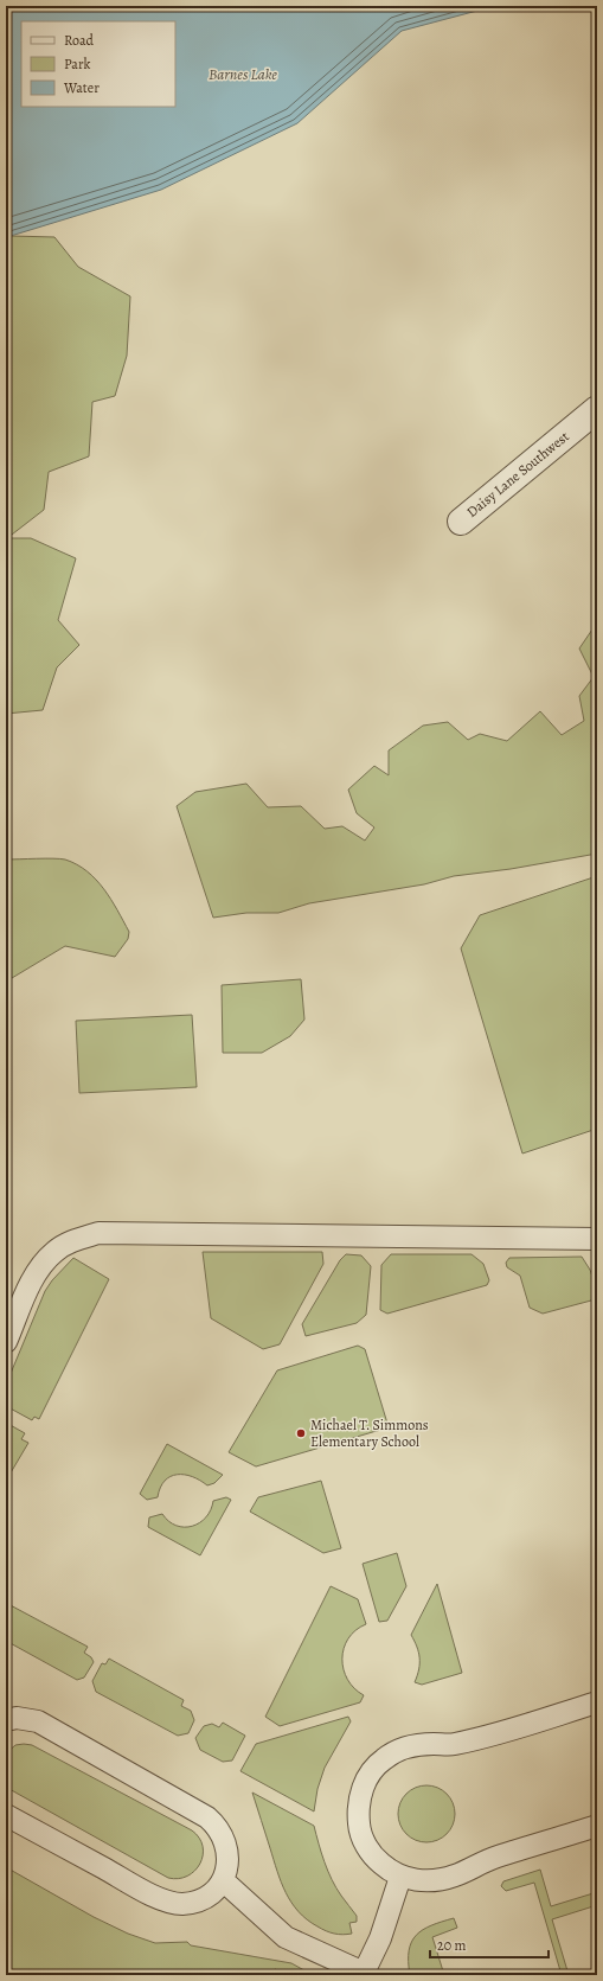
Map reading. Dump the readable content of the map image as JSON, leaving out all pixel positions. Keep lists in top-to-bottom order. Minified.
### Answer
{"streets":{"street":["Daisy Lane Southwest"]},"water":["Barnes Lake"],"places":["Michael T. Simmons Elementary School"],"legend":["Road","Park","Water"],"scale_bar":"20 m"}
